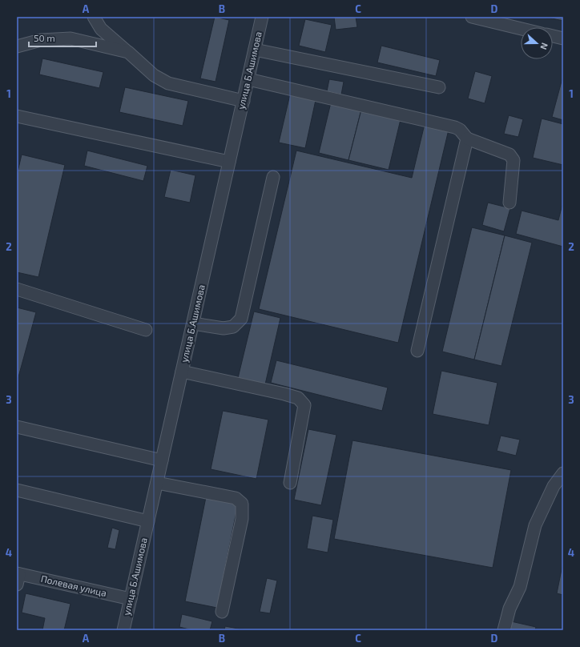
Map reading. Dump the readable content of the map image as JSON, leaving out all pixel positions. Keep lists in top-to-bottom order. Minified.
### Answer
{"streets":{"street":["улица Б.Ашимова","Полевая улица"]},"crossings":[["улица Б.Ашимова","Полевая улица"]],"scale_bar":"50 m","north":"right","grid":{"columns":["A","B","C","D"],"rows":["1","2","3","4"]}}
